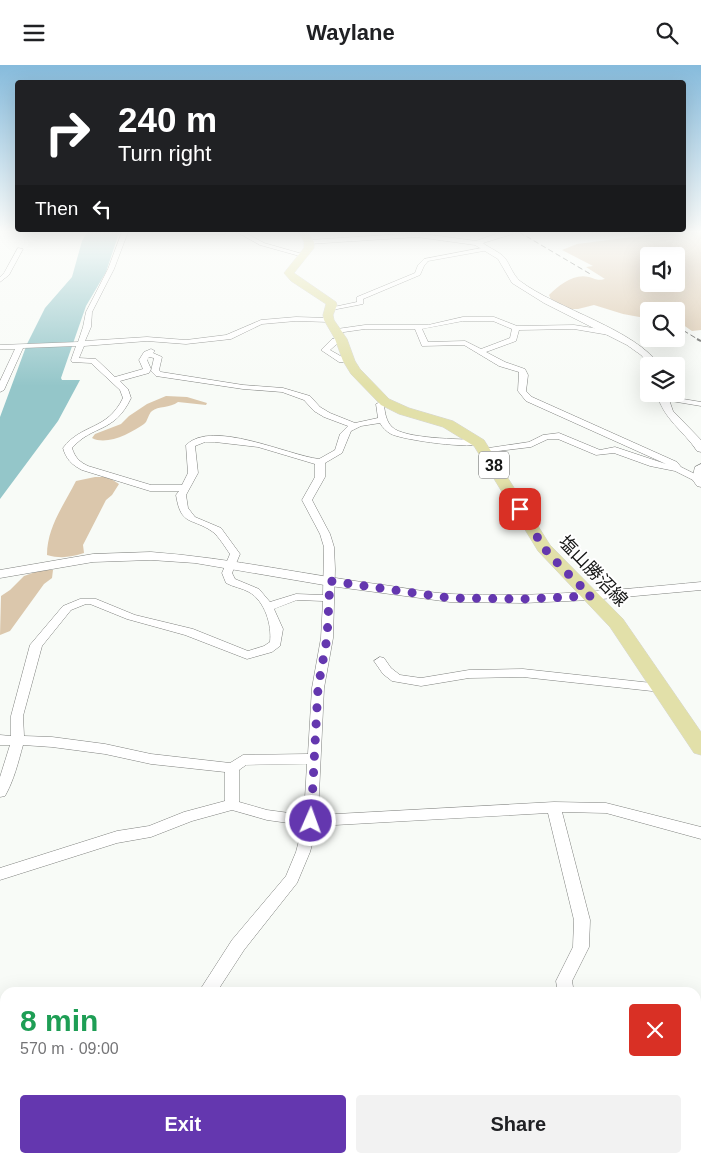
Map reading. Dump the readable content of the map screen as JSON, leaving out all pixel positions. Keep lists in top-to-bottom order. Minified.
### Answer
{"streets":{"main road":["38","塩山勝沼線"]},"crossings":[["38","塩山勝沼線"]],"page":{"header":"Waylane","turn":["240 m","Turn right"],"then":"Then","heading":["8 min","570 m · 09:00"],"buttons":["Exit","Share"]}}
